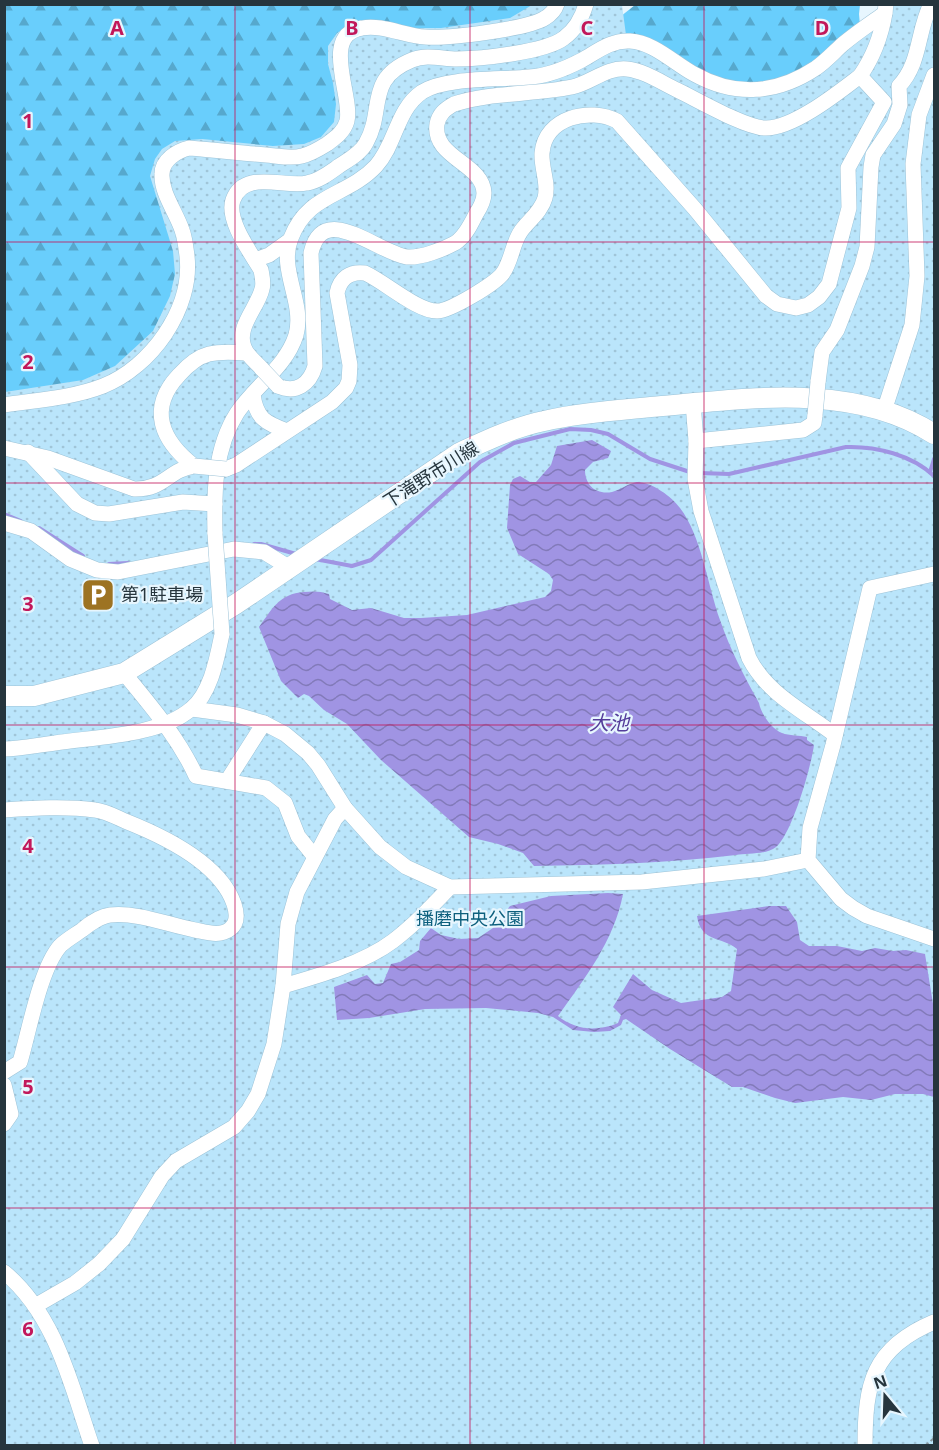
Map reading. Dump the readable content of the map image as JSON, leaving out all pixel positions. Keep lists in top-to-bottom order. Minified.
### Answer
{"streets":{"main road":["下滝野市川線"]},"water":["大池"],"parks":["播磨中央公園"],"places":{"parking":["第1駐車場"]},"north":"top","grid":{"columns":["A","B","C","D"],"rows":["1","2","3","4","5","6"]}}
